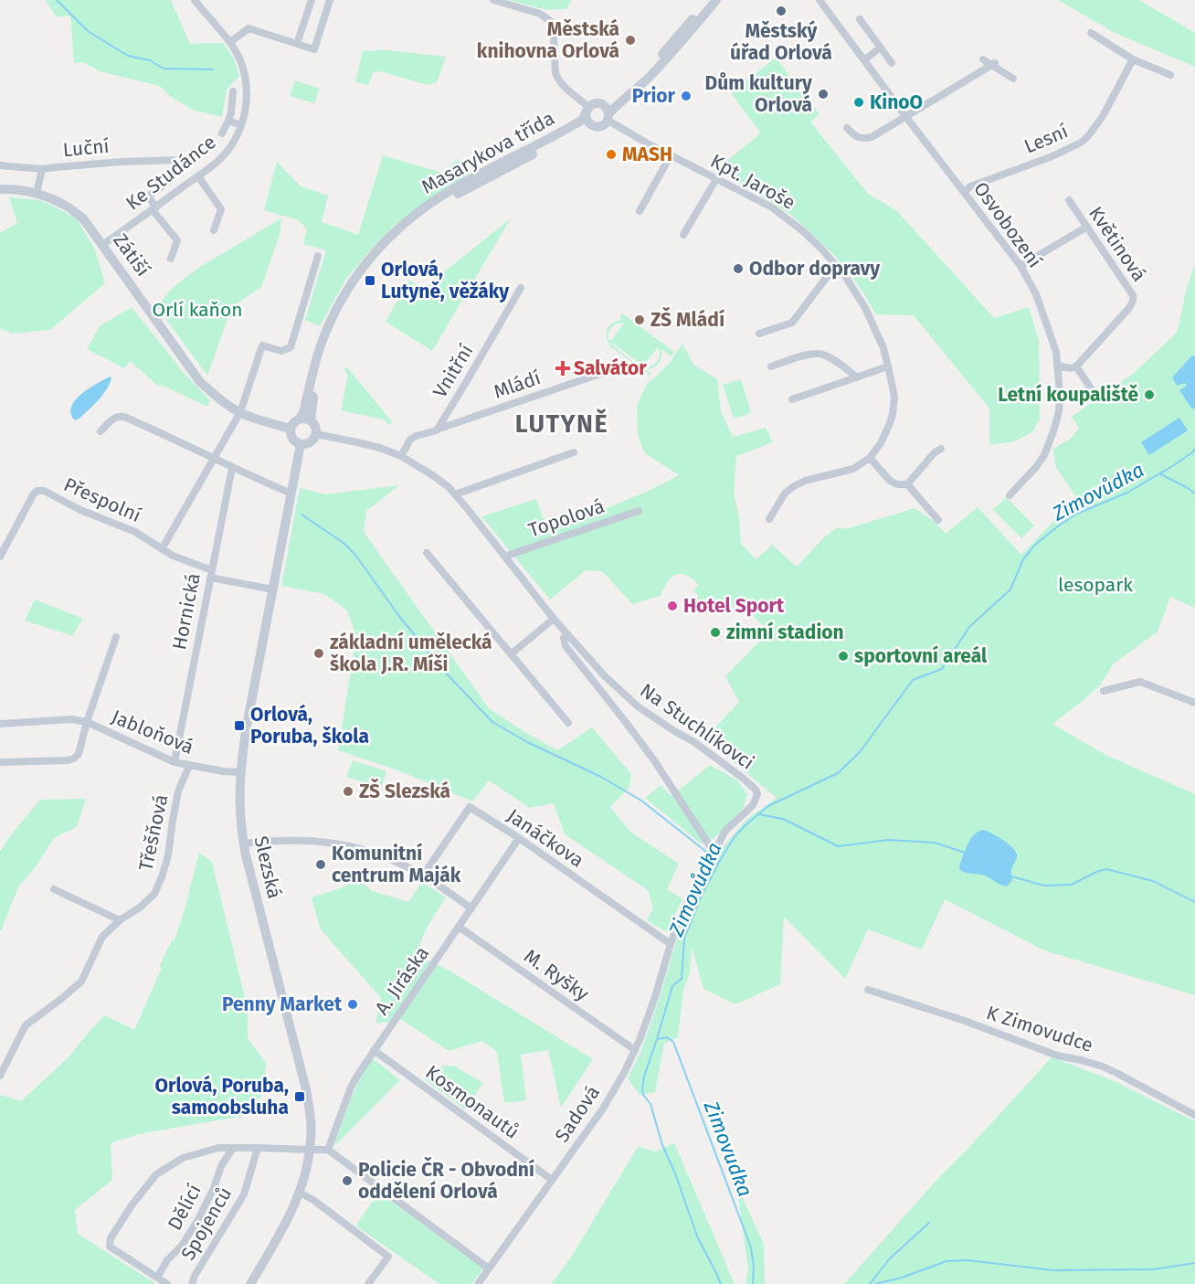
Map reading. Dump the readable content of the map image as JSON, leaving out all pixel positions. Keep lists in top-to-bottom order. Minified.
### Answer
{"streets":{"street":["Lesní","Luční","Masarykova třída","Ke Studánce","Kpt. Jaroše","Osvobození","Květinová","Zátiší","Vnitřní","Mládí","Přespolní","Topolová","Hornická","Na Stuchlíkovci","Jabloňová","Třešňová","Janáčkova","Slezská","M. Ryšky","A. Jiráska","K Zimovudce","Kosmonautů","Sadová","Dělící","Spojenců"]},"crossings":[["Lesní","Osvobození"],["Masarykova třída","Kpt. Jaroše"],["Masarykova třída","Zátiší"],["Masarykova třída","Na Stuchlíkovci"],["Masarykova třída","Slezská"],["Ke Studánce","Zátiší"],["Zátiší","Na Stuchlíkovci"],["Zátiší","Slezská"],["Vnitřní","Mládí"],["Přespolní","Hornická"],["Přespolní","Slezská"],["Topolová","Na Stuchlíkovci"],["Hornická","Jabloňová"],["Na Stuchlíkovci","Janáčkova"],["Na Stuchlíkovci","Slezská"],["Na Stuchlíkovci","Sadová"],["Jabloňová","Třešňová"],["Jabloňová","Slezská"],["Janáčkova","A. Jiráska"],["Janáčkova","Sadová"],["M. Ryšky","A. Jiráska"],["M. Ryšky","Sadová"],["A. Jiráska","Kosmonautů"],["Kosmonautů","Sadová"]],"districts":["LUTYNĚ"],"water":["Zimovůdka","Zimovudka"],"parks":["Orlí kaňon","lesopark"],"places":{"other":["Městský úřad Orlová","Městská knihovna Orlová","Dům kultury Orlová","Prior","KinoO","MASH","Odbor dopravy","ZŠ Mládí","Letní koupaliště","Hotel Sport","zimní stadion","základní umělecká škola J.R. Míši","sportovní areál","ZŠ Slezská","Komunitní centrum Maják","Penny Market","Policie ČR - Obvodní oddělení Orlová"],"transit":["Orlová, Lutyně, věžáky","Orlová, Poruba, škola","Orlová, Poruba, samoobsluha"],"health":["Salvátor"]}}
